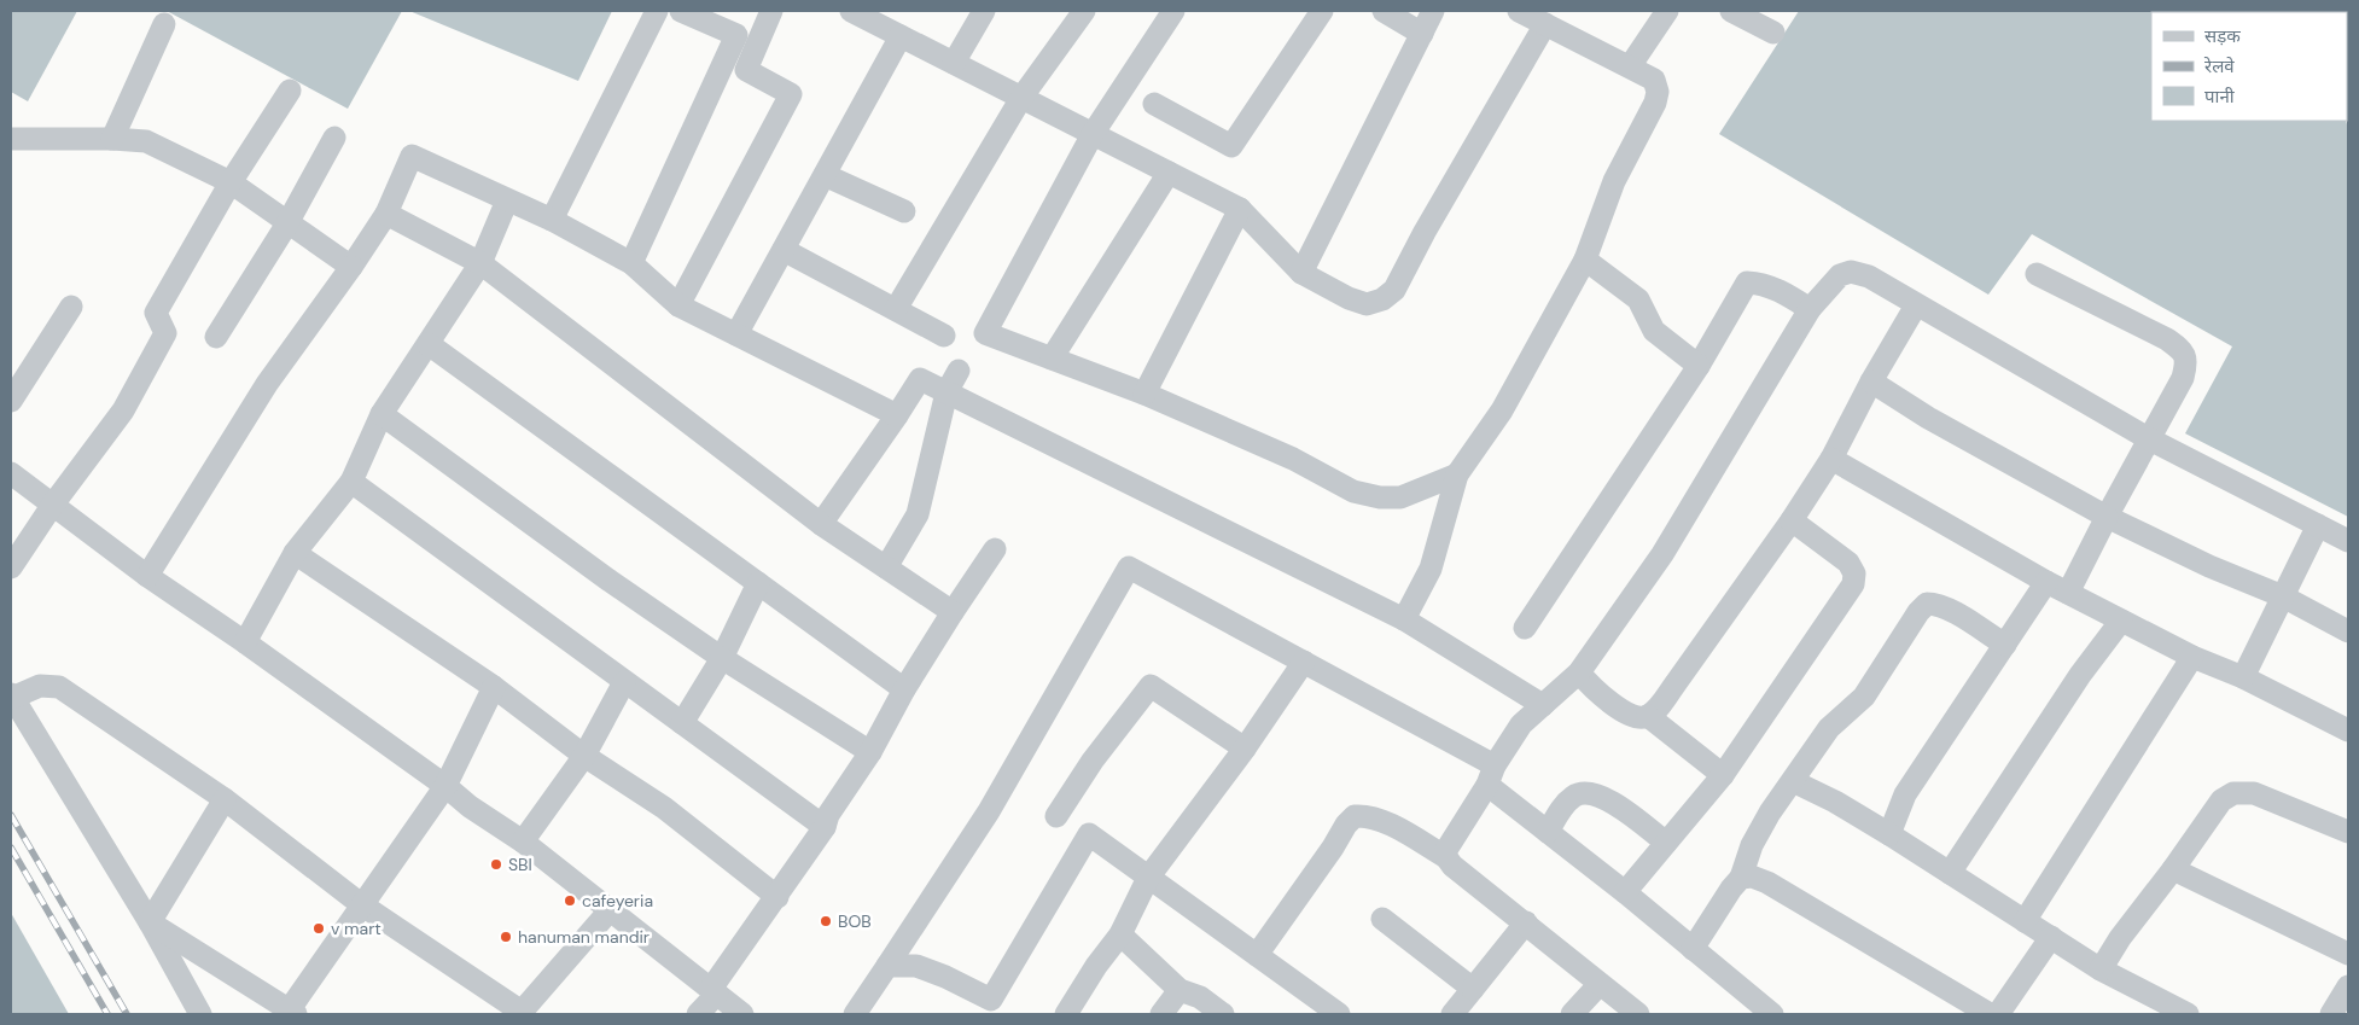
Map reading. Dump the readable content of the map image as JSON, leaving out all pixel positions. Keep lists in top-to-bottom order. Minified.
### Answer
{"places":["SBI","cafeyeria","BOB","v mart","hanuman mandir"],"legend":["सड़क","रेलवे","पानी"]}
